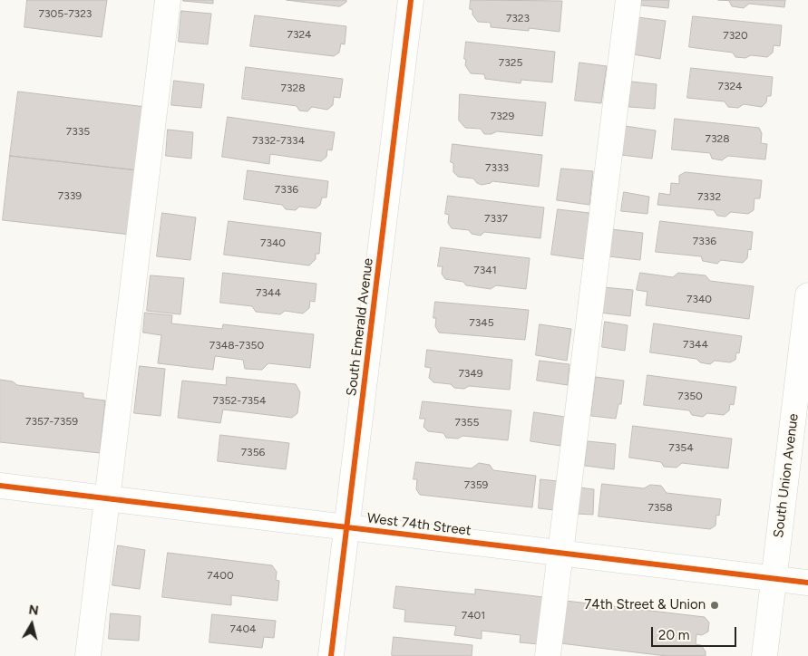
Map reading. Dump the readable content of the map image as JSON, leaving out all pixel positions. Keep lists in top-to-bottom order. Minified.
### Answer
{"streets":{"street":["South Emerald Avenue","South Union Avenue","West 74th Street"]},"crossings":[["South Emerald Avenue","West 74th Street"],["South Union Avenue","West 74th Street"]],"places":["74th Street & Union"],"house_numbers":["7305-7323","7323","7324","7320","7325","7324","7328","7329","7335","7328","7332-7334","7333","7336","7339","7332","7337","7336","7340","7341","7344","7340","7345","7344","7348-7350","7349","7350","7352-7354","7357-7359","7355","7354","7356","7359","7358","7400","7401","7404"],"scale_bar":"20 m","north":"top"}
